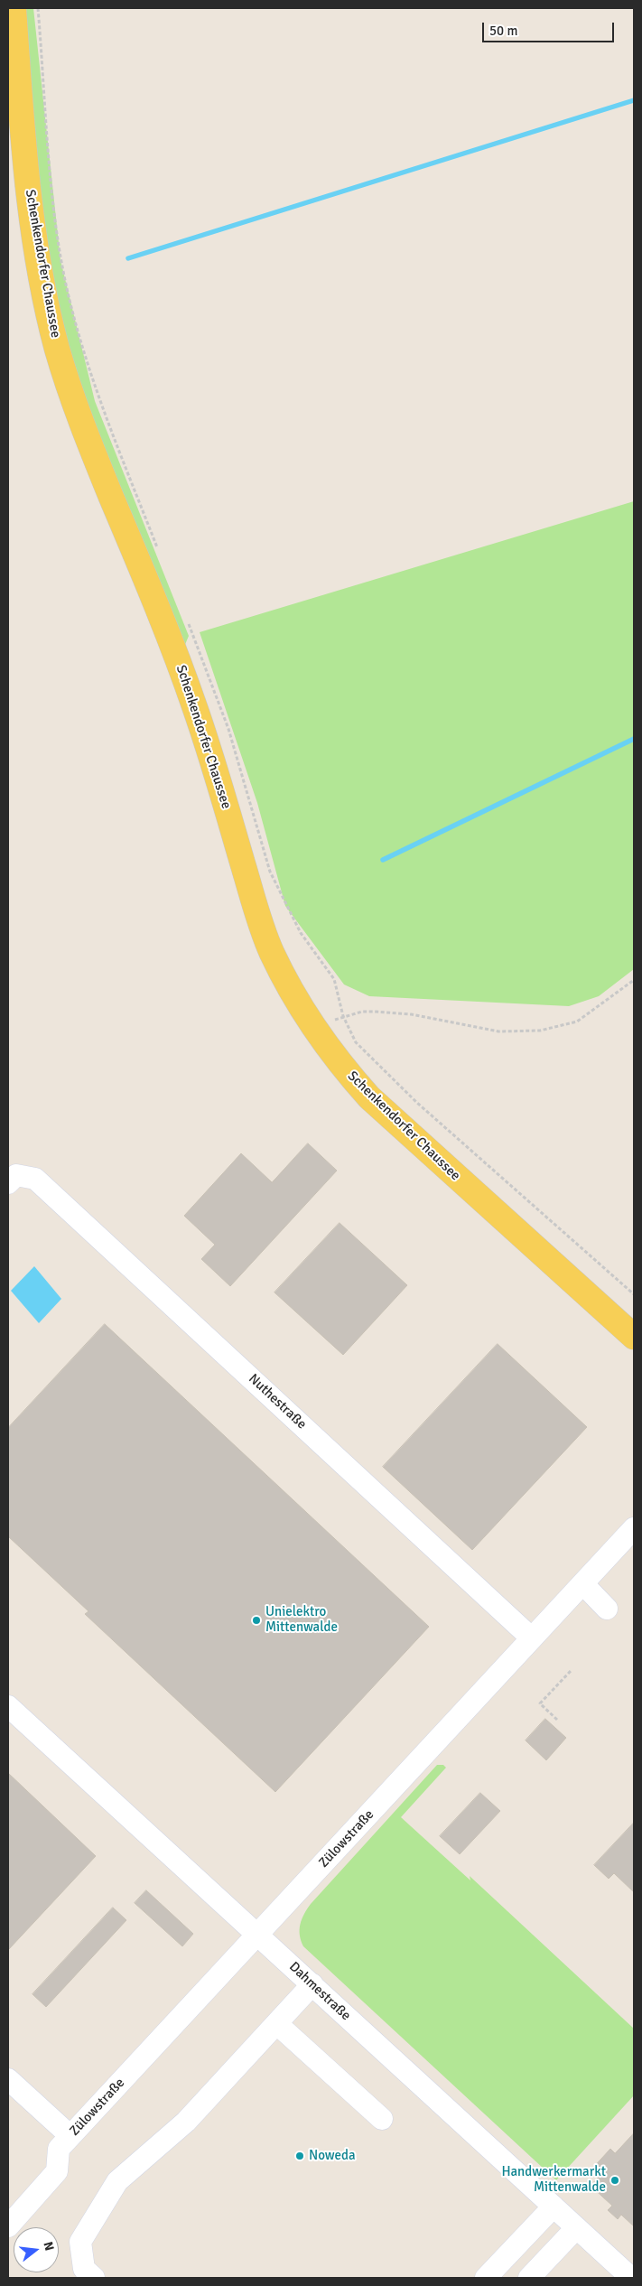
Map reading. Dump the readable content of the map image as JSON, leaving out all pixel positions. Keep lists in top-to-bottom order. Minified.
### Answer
{"streets":{"main road":["Schenkendorfer Chaussee"],"street":["Nuthestraße","Zülowstraße","Dahmestraße"]},"crossings":[["Nuthestraße","Zülowstraße"],["Zülowstraße","Dahmestraße"]],"places":["Unielektro Mittenwalde","Noweda","Handwerkermarkt Mittenwalde"],"scale_bar":"50 m","north":"right"}
